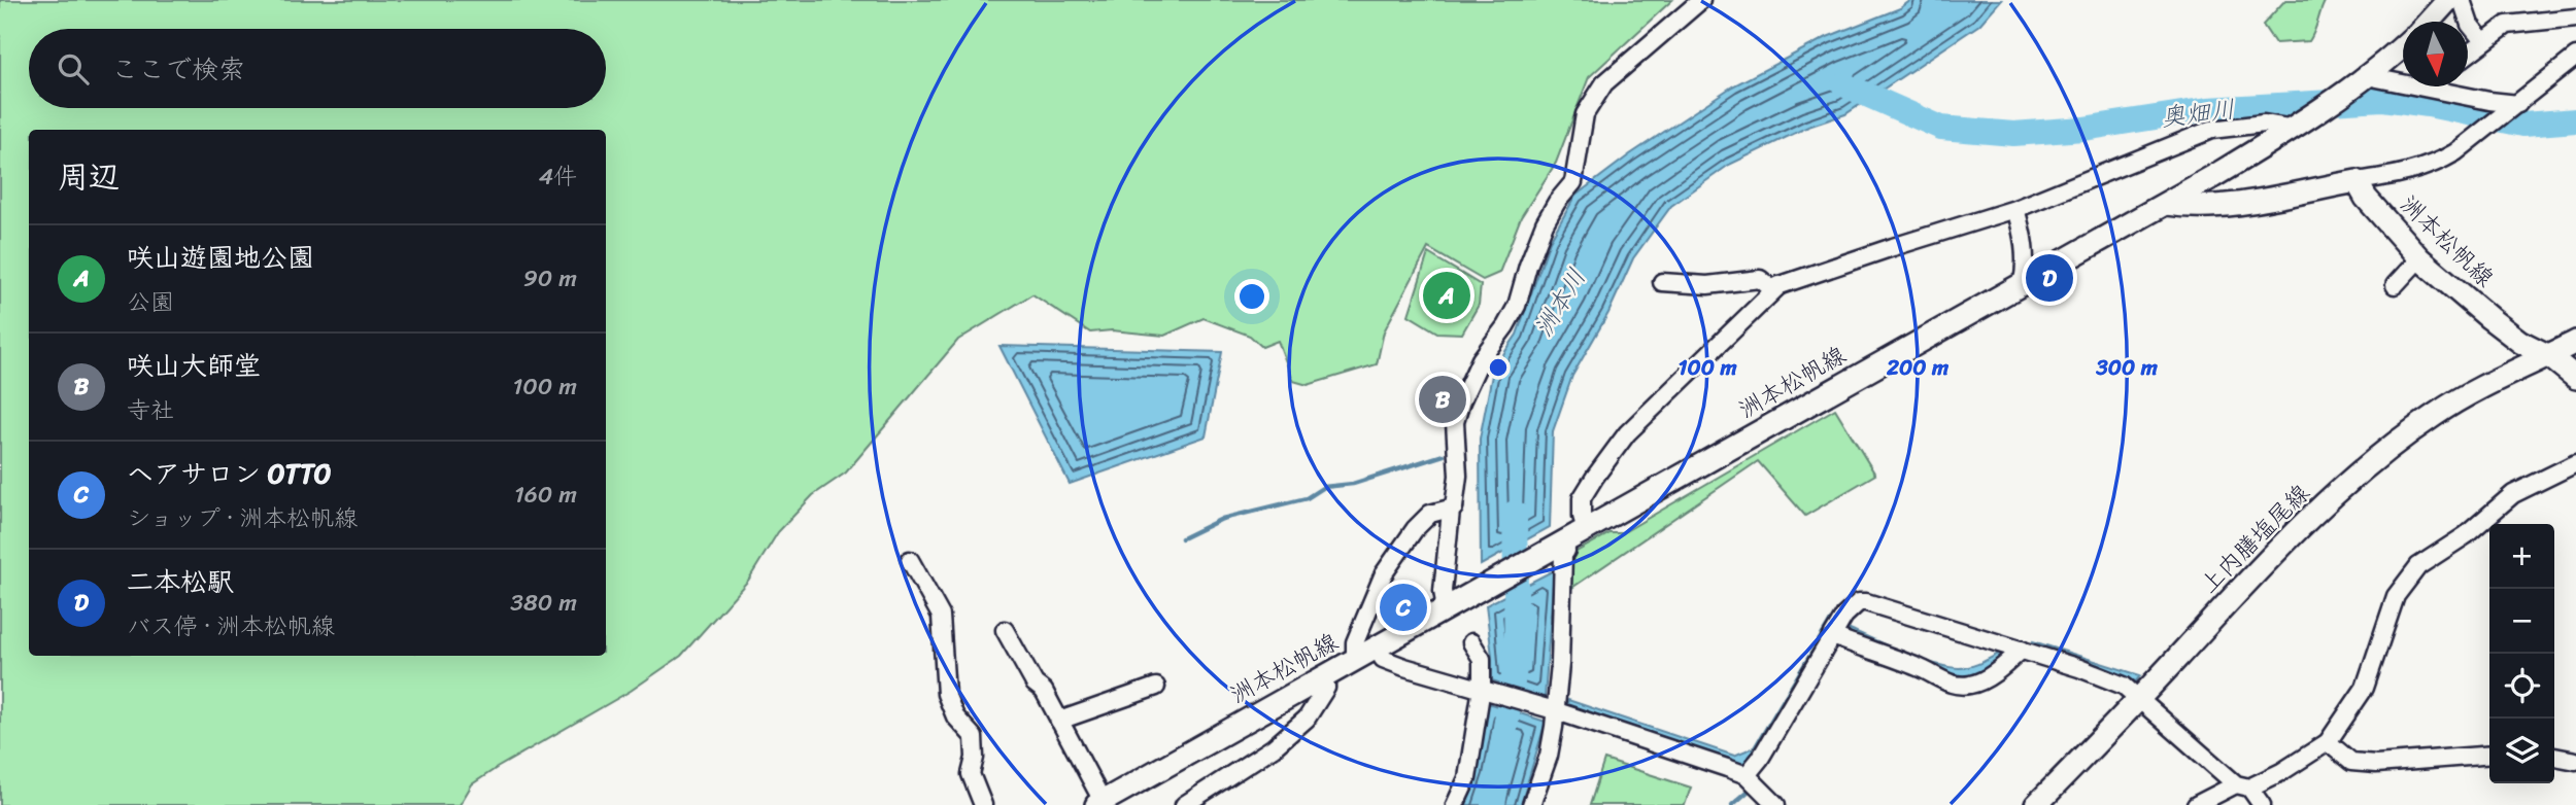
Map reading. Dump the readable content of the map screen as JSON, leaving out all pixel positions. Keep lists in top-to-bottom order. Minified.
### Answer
{"streets":{"main road":["洲本松帆線","上内膳塩尾線"]},"crossings":[["洲本松帆線","上内膳塩尾線"]],"water":["奥畑川","洲本川"],"north":"bottom","page":{"search":"ここで検索","heading":["周辺","4件"],"list":[{"mark":"A","name":"咲山遊園地公園","note":"公園","value":"90 m"},{"mark":"B","name":"咲山大師堂","note":"寺社","value":"100 m"},{"mark":"C","name":"ヘアサロン OTTO","note":"ショップ · 洲本松帆線","value":"160 m"},{"mark":"D","name":"二本松駅","note":"バス停 · 洲本松帆線","value":"380 m"}],"pins":["D","A","B","C"],"map_buttons":["+","−"]},"rings":["100 m","200 m","300 m"]}
